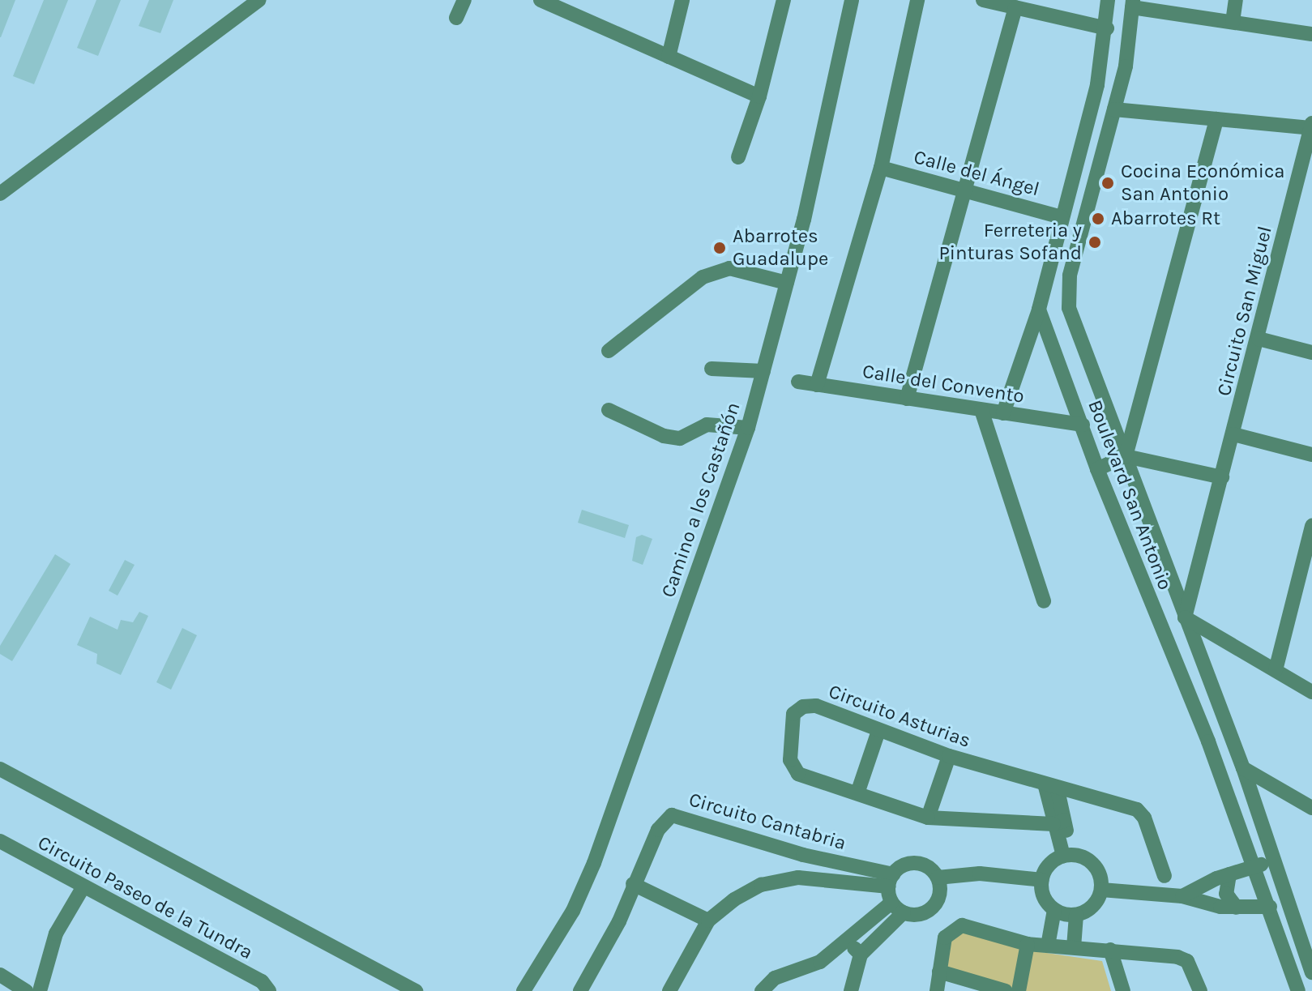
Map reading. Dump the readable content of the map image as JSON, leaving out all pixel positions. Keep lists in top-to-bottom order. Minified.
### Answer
{"streets":{"street":["Calle del Ángel","Circuito San Miguel","Calle del Convento","Boulevard San Antonio","Camino a los Castañón","Circuito Asturias","Circuito Cantabria","Circuito Paseo de la Tundra"]},"crossings":[["Circuito San Miguel","Boulevard San Antonio"],["Calle del Convento","Boulevard San Antonio"]],"places":["Cocina Económica San Antonio","Abarrotes Rt","Ferreteria y Pinturas Sofand","Abarrotes Guadalupe"]}
